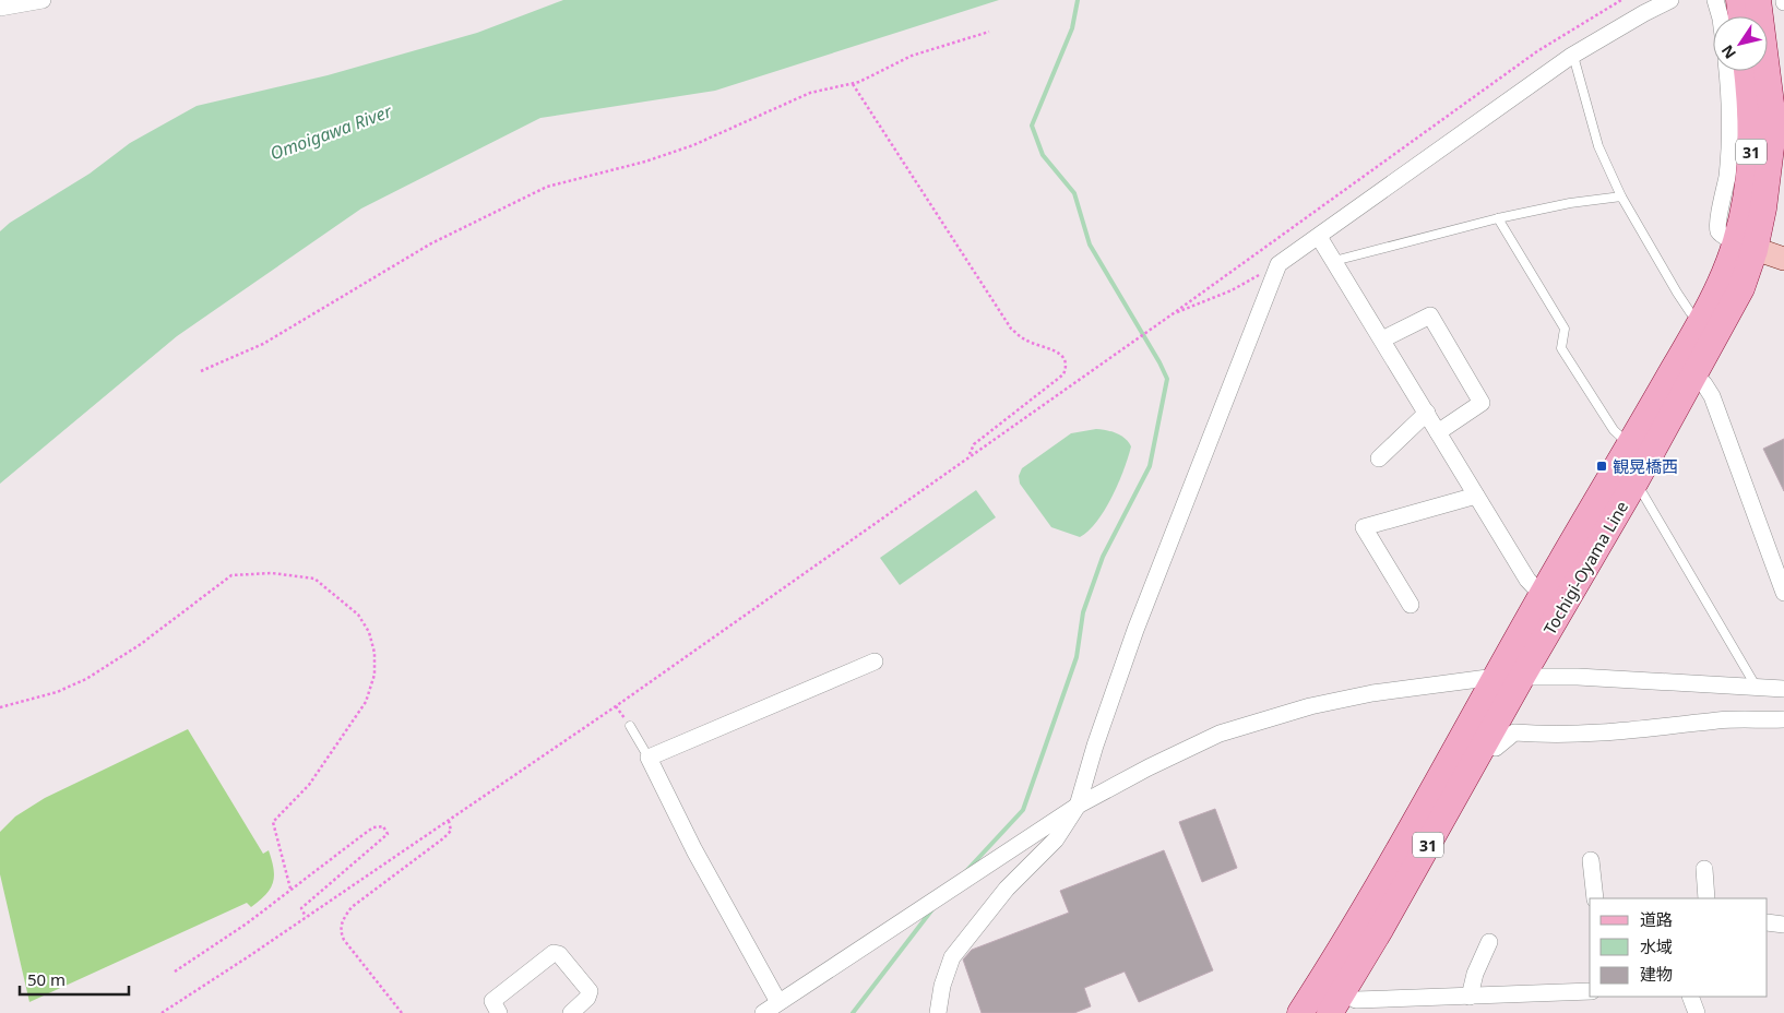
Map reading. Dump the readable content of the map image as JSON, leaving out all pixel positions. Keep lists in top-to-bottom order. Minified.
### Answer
{"streets":{"main road":["31","Tochigi-Oyama Line"]},"water":["Omoigawa River"],"places":{"transit":["観晃橋西"]},"legend":["道路","水域","建物"],"scale_bar":"50 m","north":"bottom left"}
